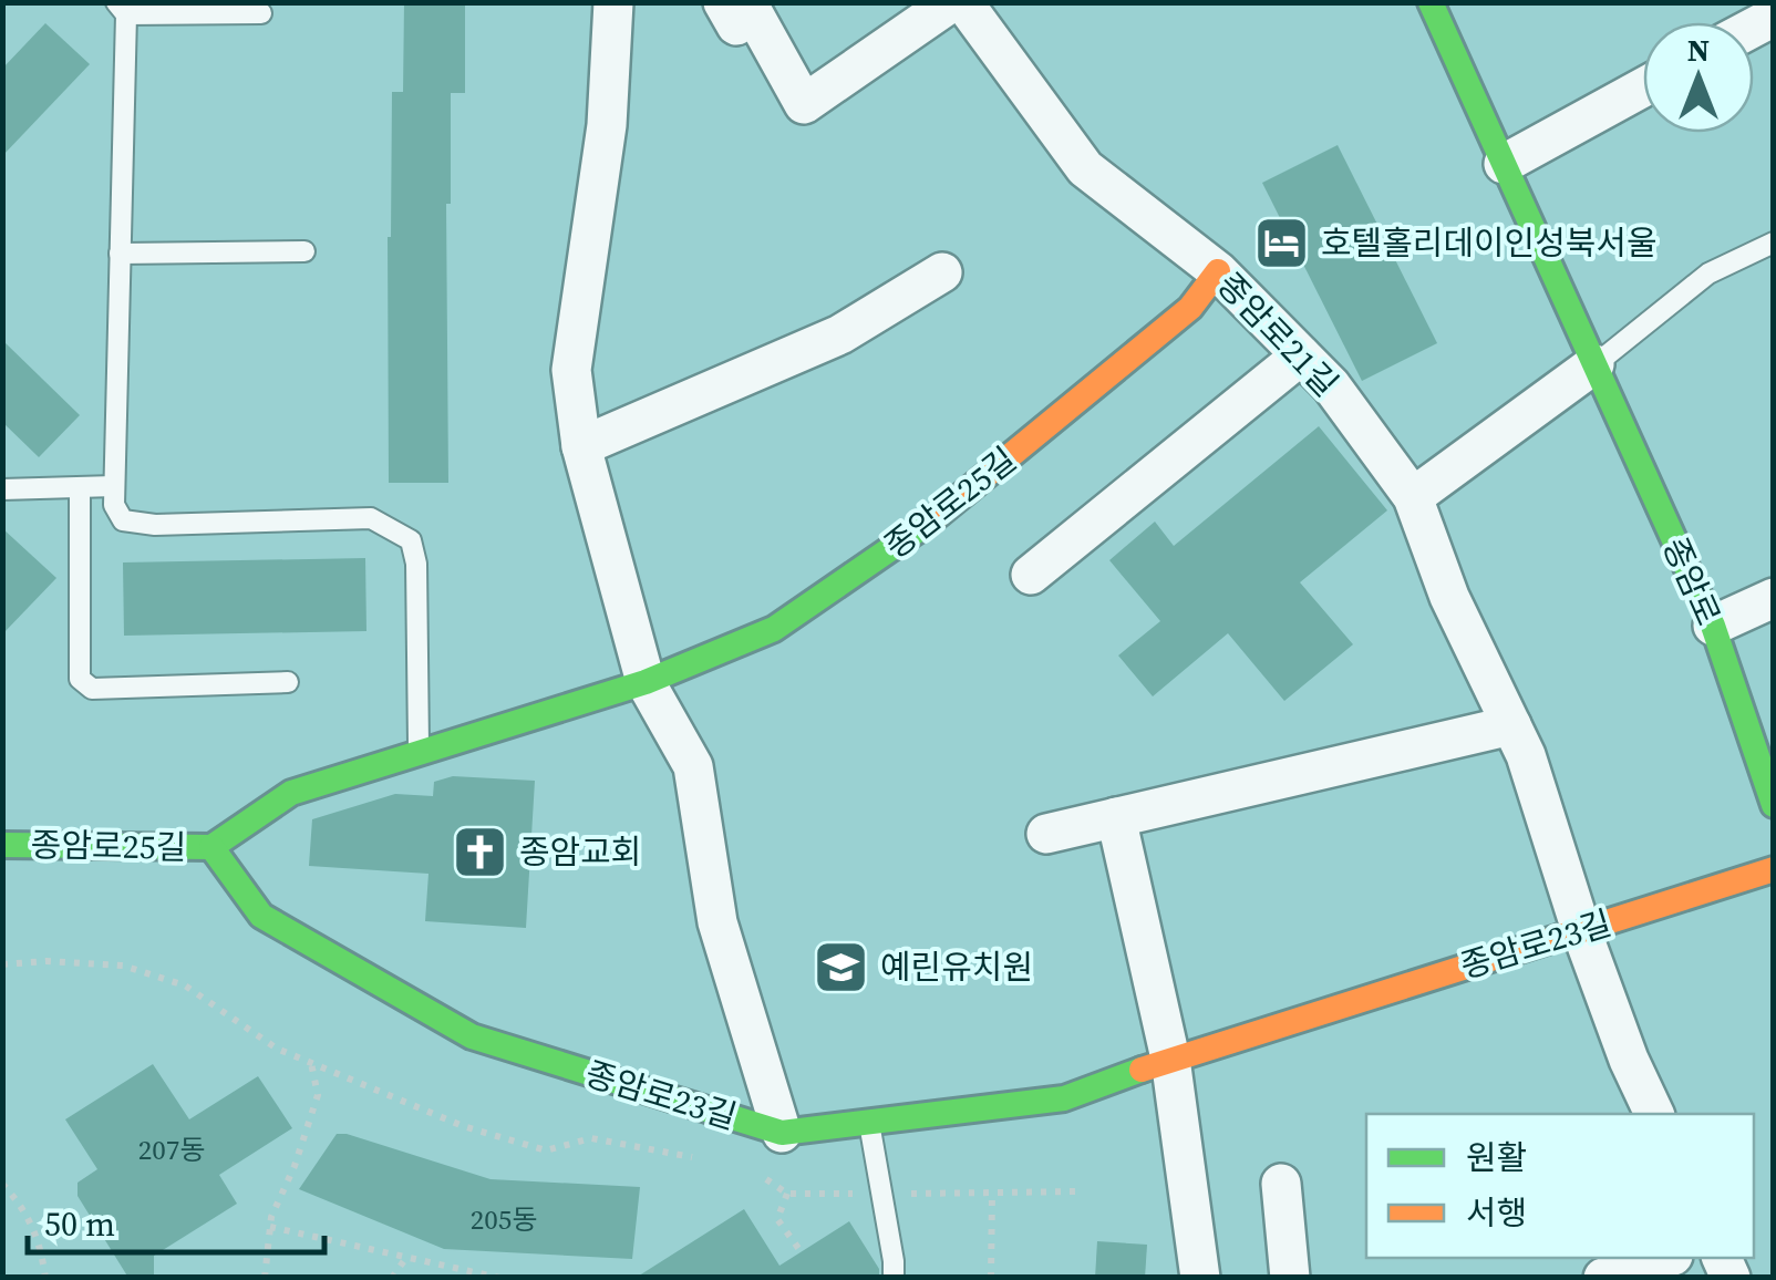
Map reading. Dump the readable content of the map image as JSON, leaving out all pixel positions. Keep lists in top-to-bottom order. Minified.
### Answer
{"streets":{"street":["종암로21길","종암로25길","종암로","종암로23길"]},"crossings":[["종암로21길","종암로25길"],["종암로21길","종암로23길"],["종암로25길","종암로23길"]],"places":{"hotel":["호텔홀리데이인성북서울"],"church":["종암교회"],"school or university":["예린유치원"]},"house_numbers":["207동","205동"],"legend":["원활","서행"],"scale_bar":"50 m","north":"top"}
